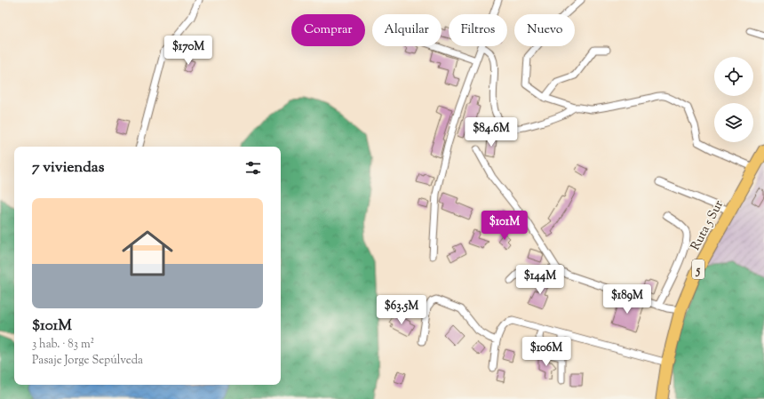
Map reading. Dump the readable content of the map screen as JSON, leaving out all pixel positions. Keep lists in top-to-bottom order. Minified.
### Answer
{"streets":{"highway":["Ruta 5 Sur","5"]},"page":{"chip":["Comprar","Alquilar","Filtros","Nuevo"],"price":["$170M","$84.6M","$101M","$144M","$189M","$63.5M","$106M"],"heading":"7 viviendas","list":[{"name":"$101M","note":"3 hab. · 83 m² · Pasaje Jorge Sepúlveda"}]}}
